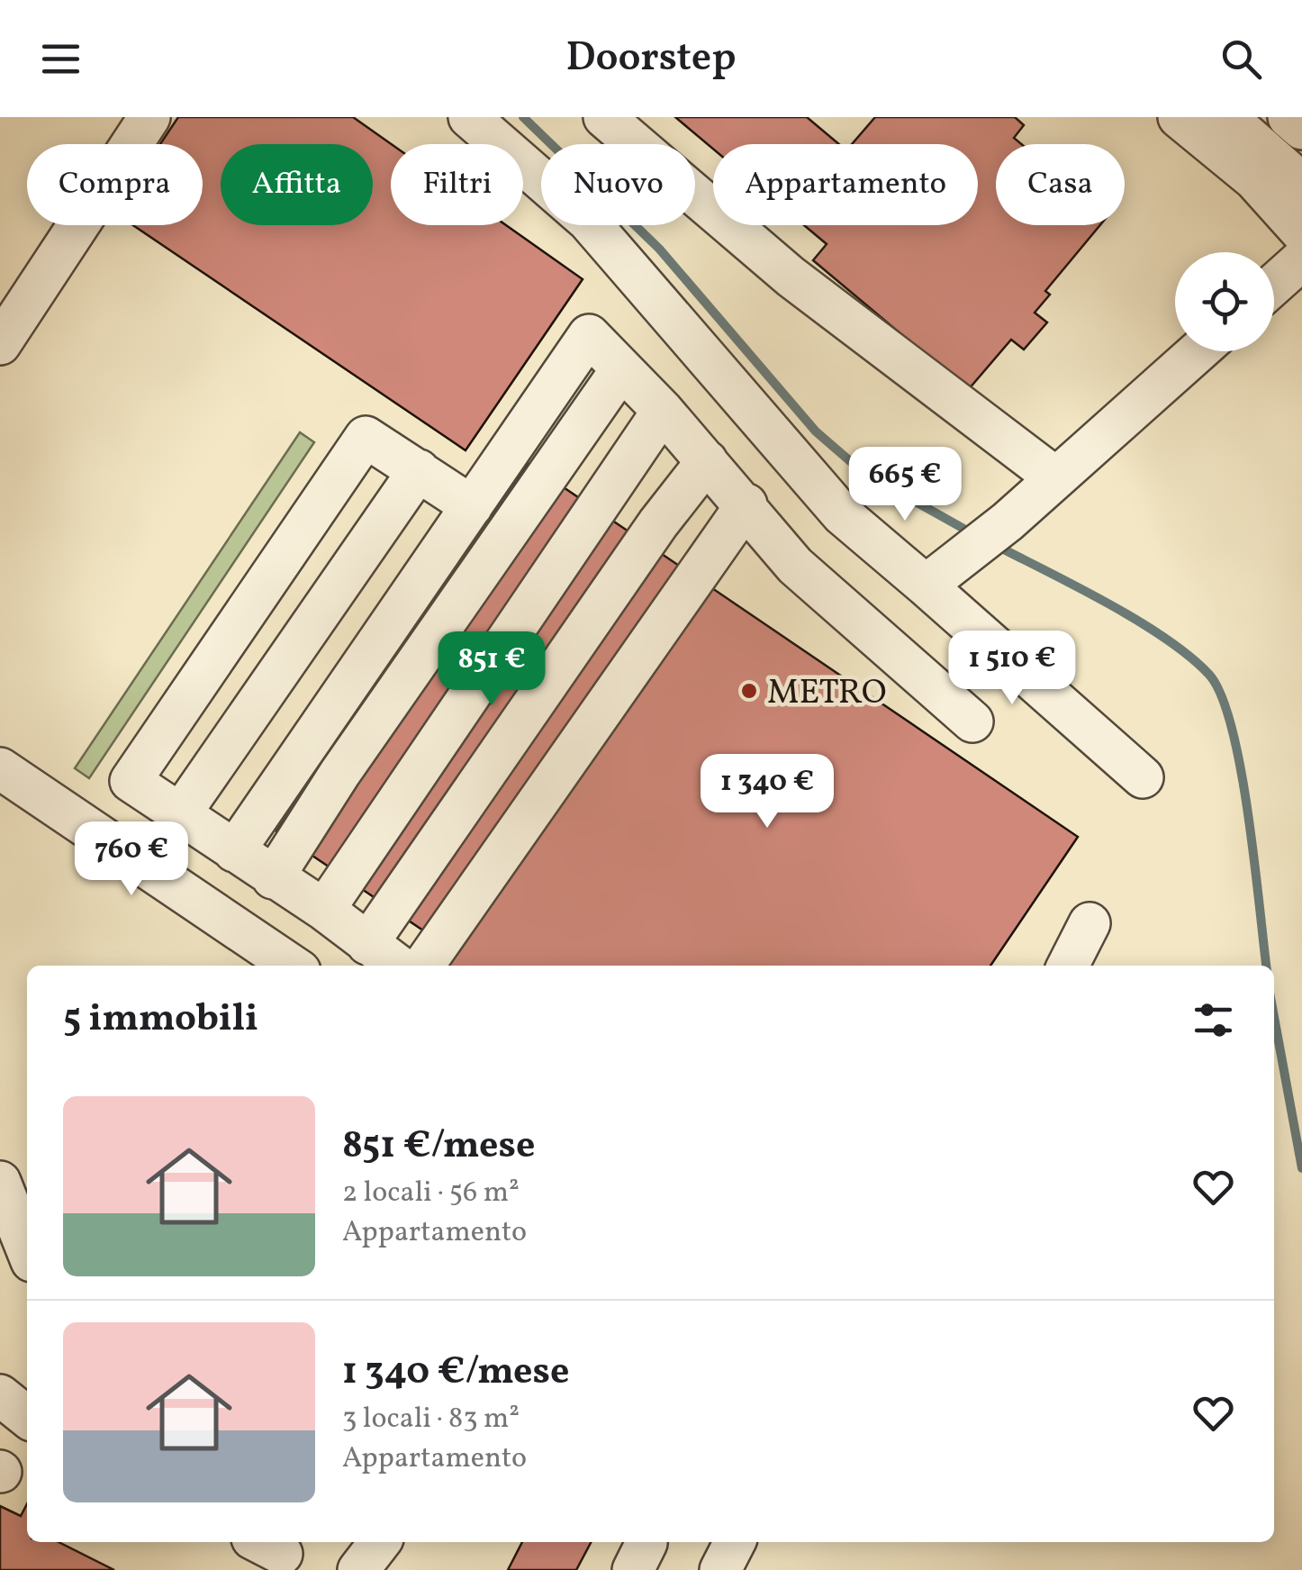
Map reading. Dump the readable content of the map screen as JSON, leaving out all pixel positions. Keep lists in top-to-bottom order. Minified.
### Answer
{"places":["METRO"],"page":{"header":"Doorstep","chip":["Compra","Affitta","Filtri","Nuovo","Appartamento","Casa"],"price":["665 €","1 510 €","851 €","1 340 €","760 €"],"heading":"5 immobili","list":[{"name":"851 €/mese","note":"2 locali · 56 m² · Appartamento"},{"name":"1 340 €/mese","note":"3 locali · 83 m² · Appartamento"}]}}
